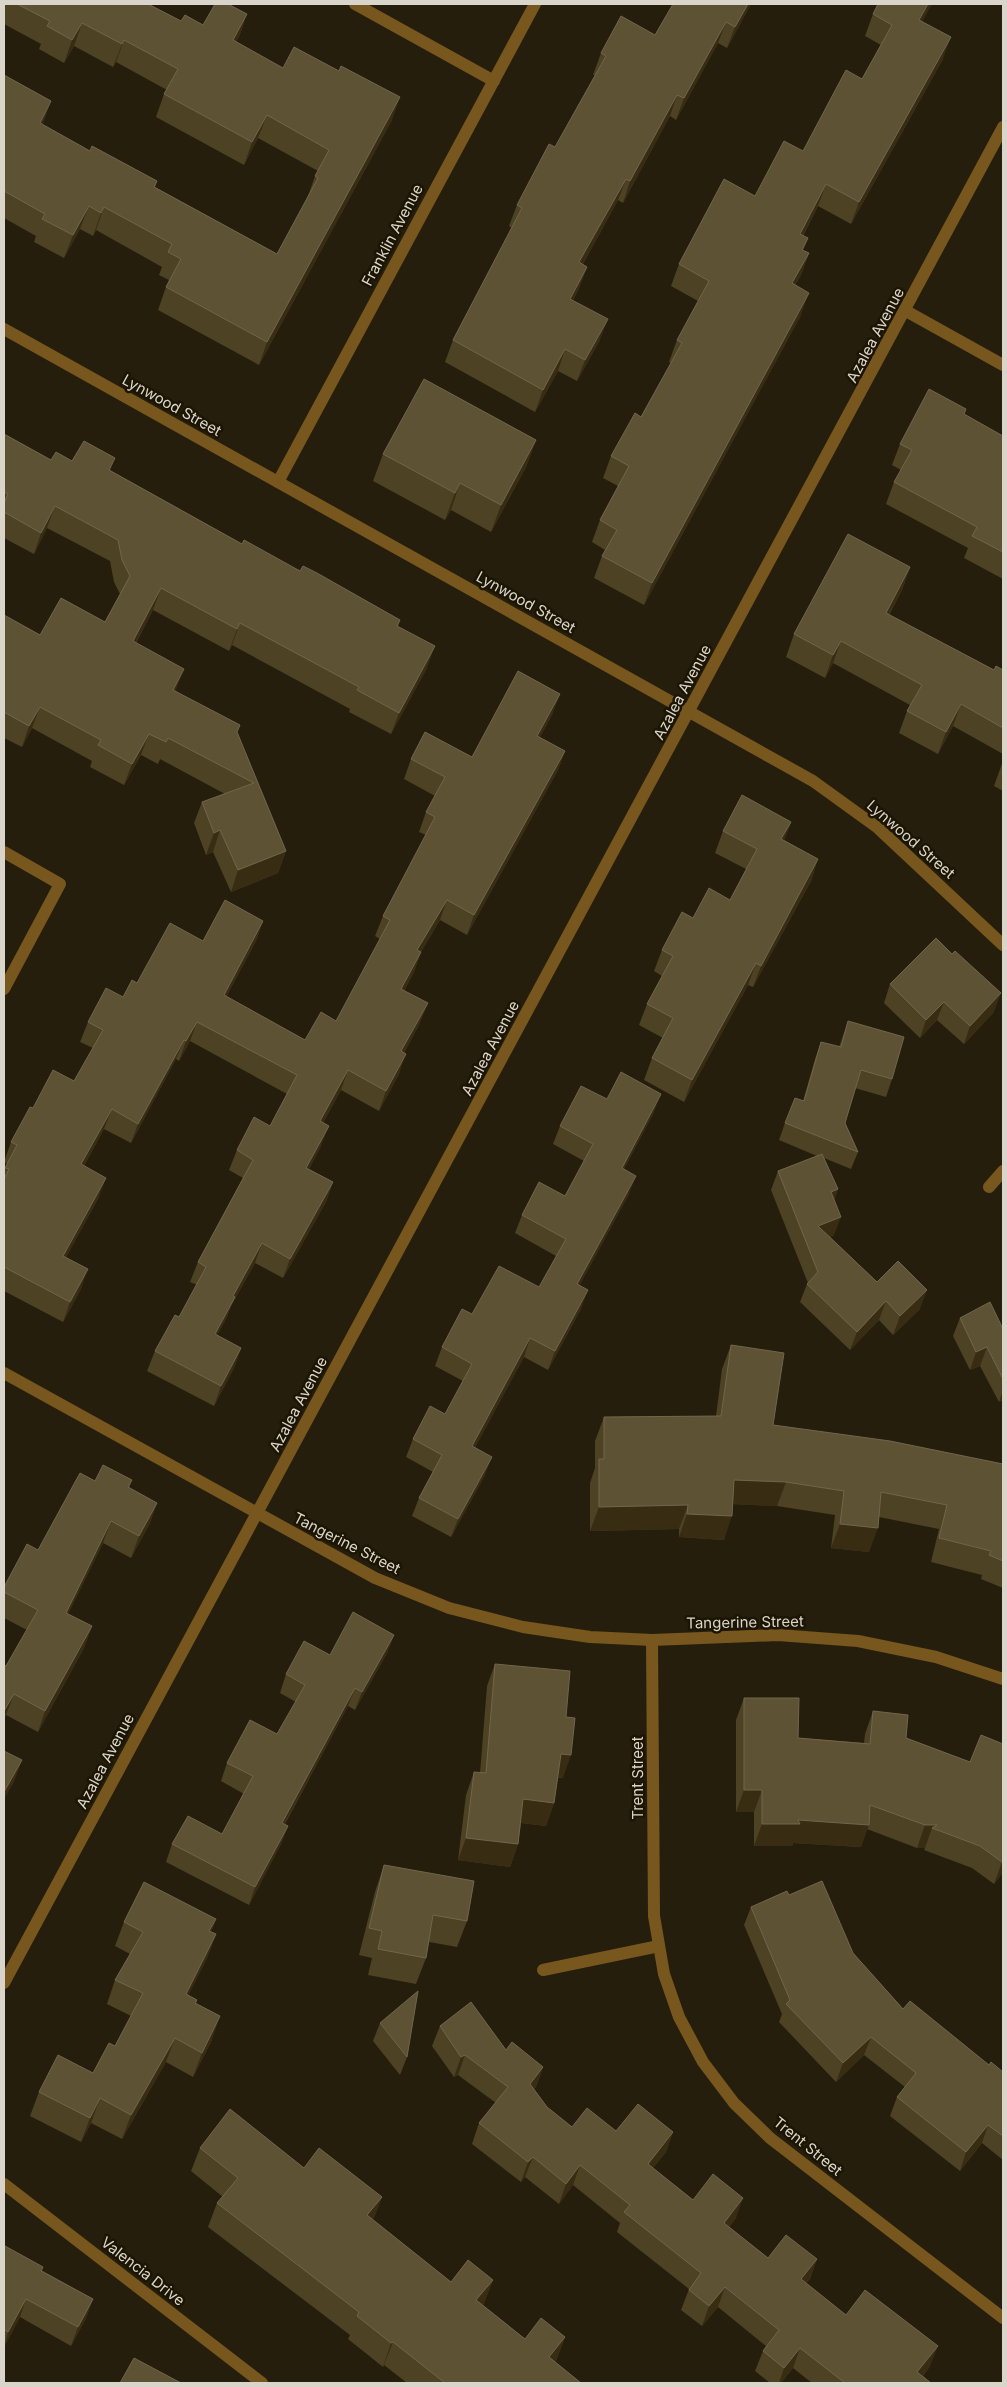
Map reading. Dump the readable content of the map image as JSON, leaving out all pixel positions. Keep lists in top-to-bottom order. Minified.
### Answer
{"streets":{"street":["Franklin Avenue","Azalea Avenue","Lynwood Street","Tangerine Street","Trent Street","Valencia Drive"]},"crossings":[["Franklin Avenue","Lynwood Street"],["Azalea Avenue","Lynwood Street"],["Azalea Avenue","Tangerine Street"],["Tangerine Street","Trent Street"]]}
